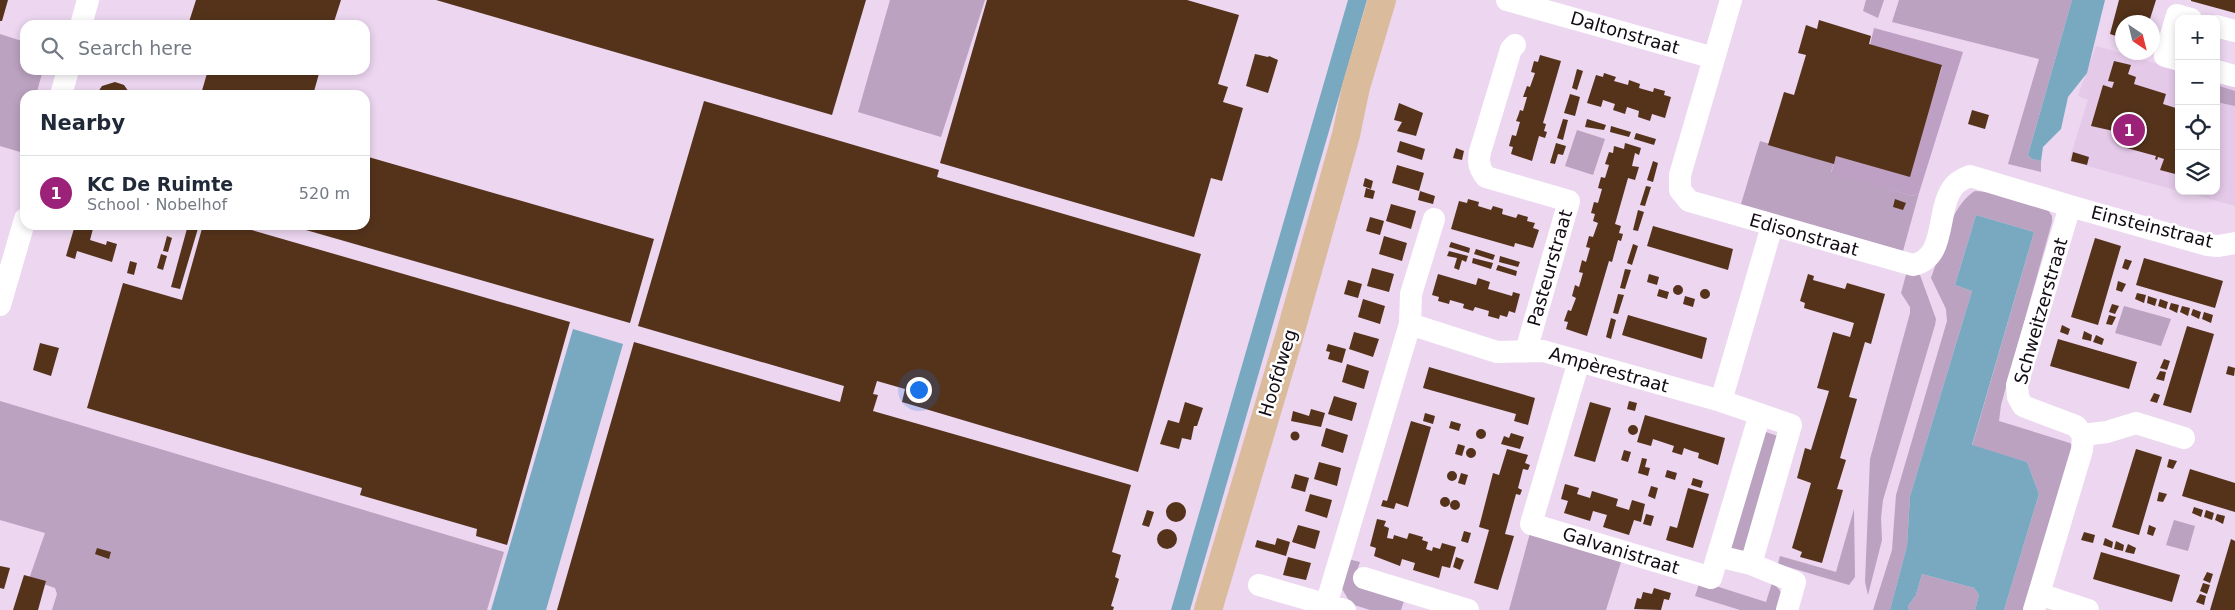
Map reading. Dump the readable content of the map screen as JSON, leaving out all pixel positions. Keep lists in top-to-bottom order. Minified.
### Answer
{"streets":{"main road":["Hoofdweg"],"street":["Daltonstraat","Einsteinstraat","Edisonstraat","Pasteurstraat","Schweitzerstraat","Ampèrestraat","Galvanistraat"]},"crossings":[["Daltonstraat","Edisonstraat"],["Einsteinstraat","Edisonstraat"],["Einsteinstraat","Schweitzerstraat"],["Edisonstraat","Schweitzerstraat"],["Pasteurstraat","Ampèrestraat"],["Ampèrestraat","Galvanistraat"]],"north":"bottom right","page":{"map_buttons":["+","−"],"search":"Search here","heading":"Nearby","pins":"1","list":[{"mark":"1","name":"KC De Ruimte","note":"School · Nobelhof","value":"520 m"}]}}
